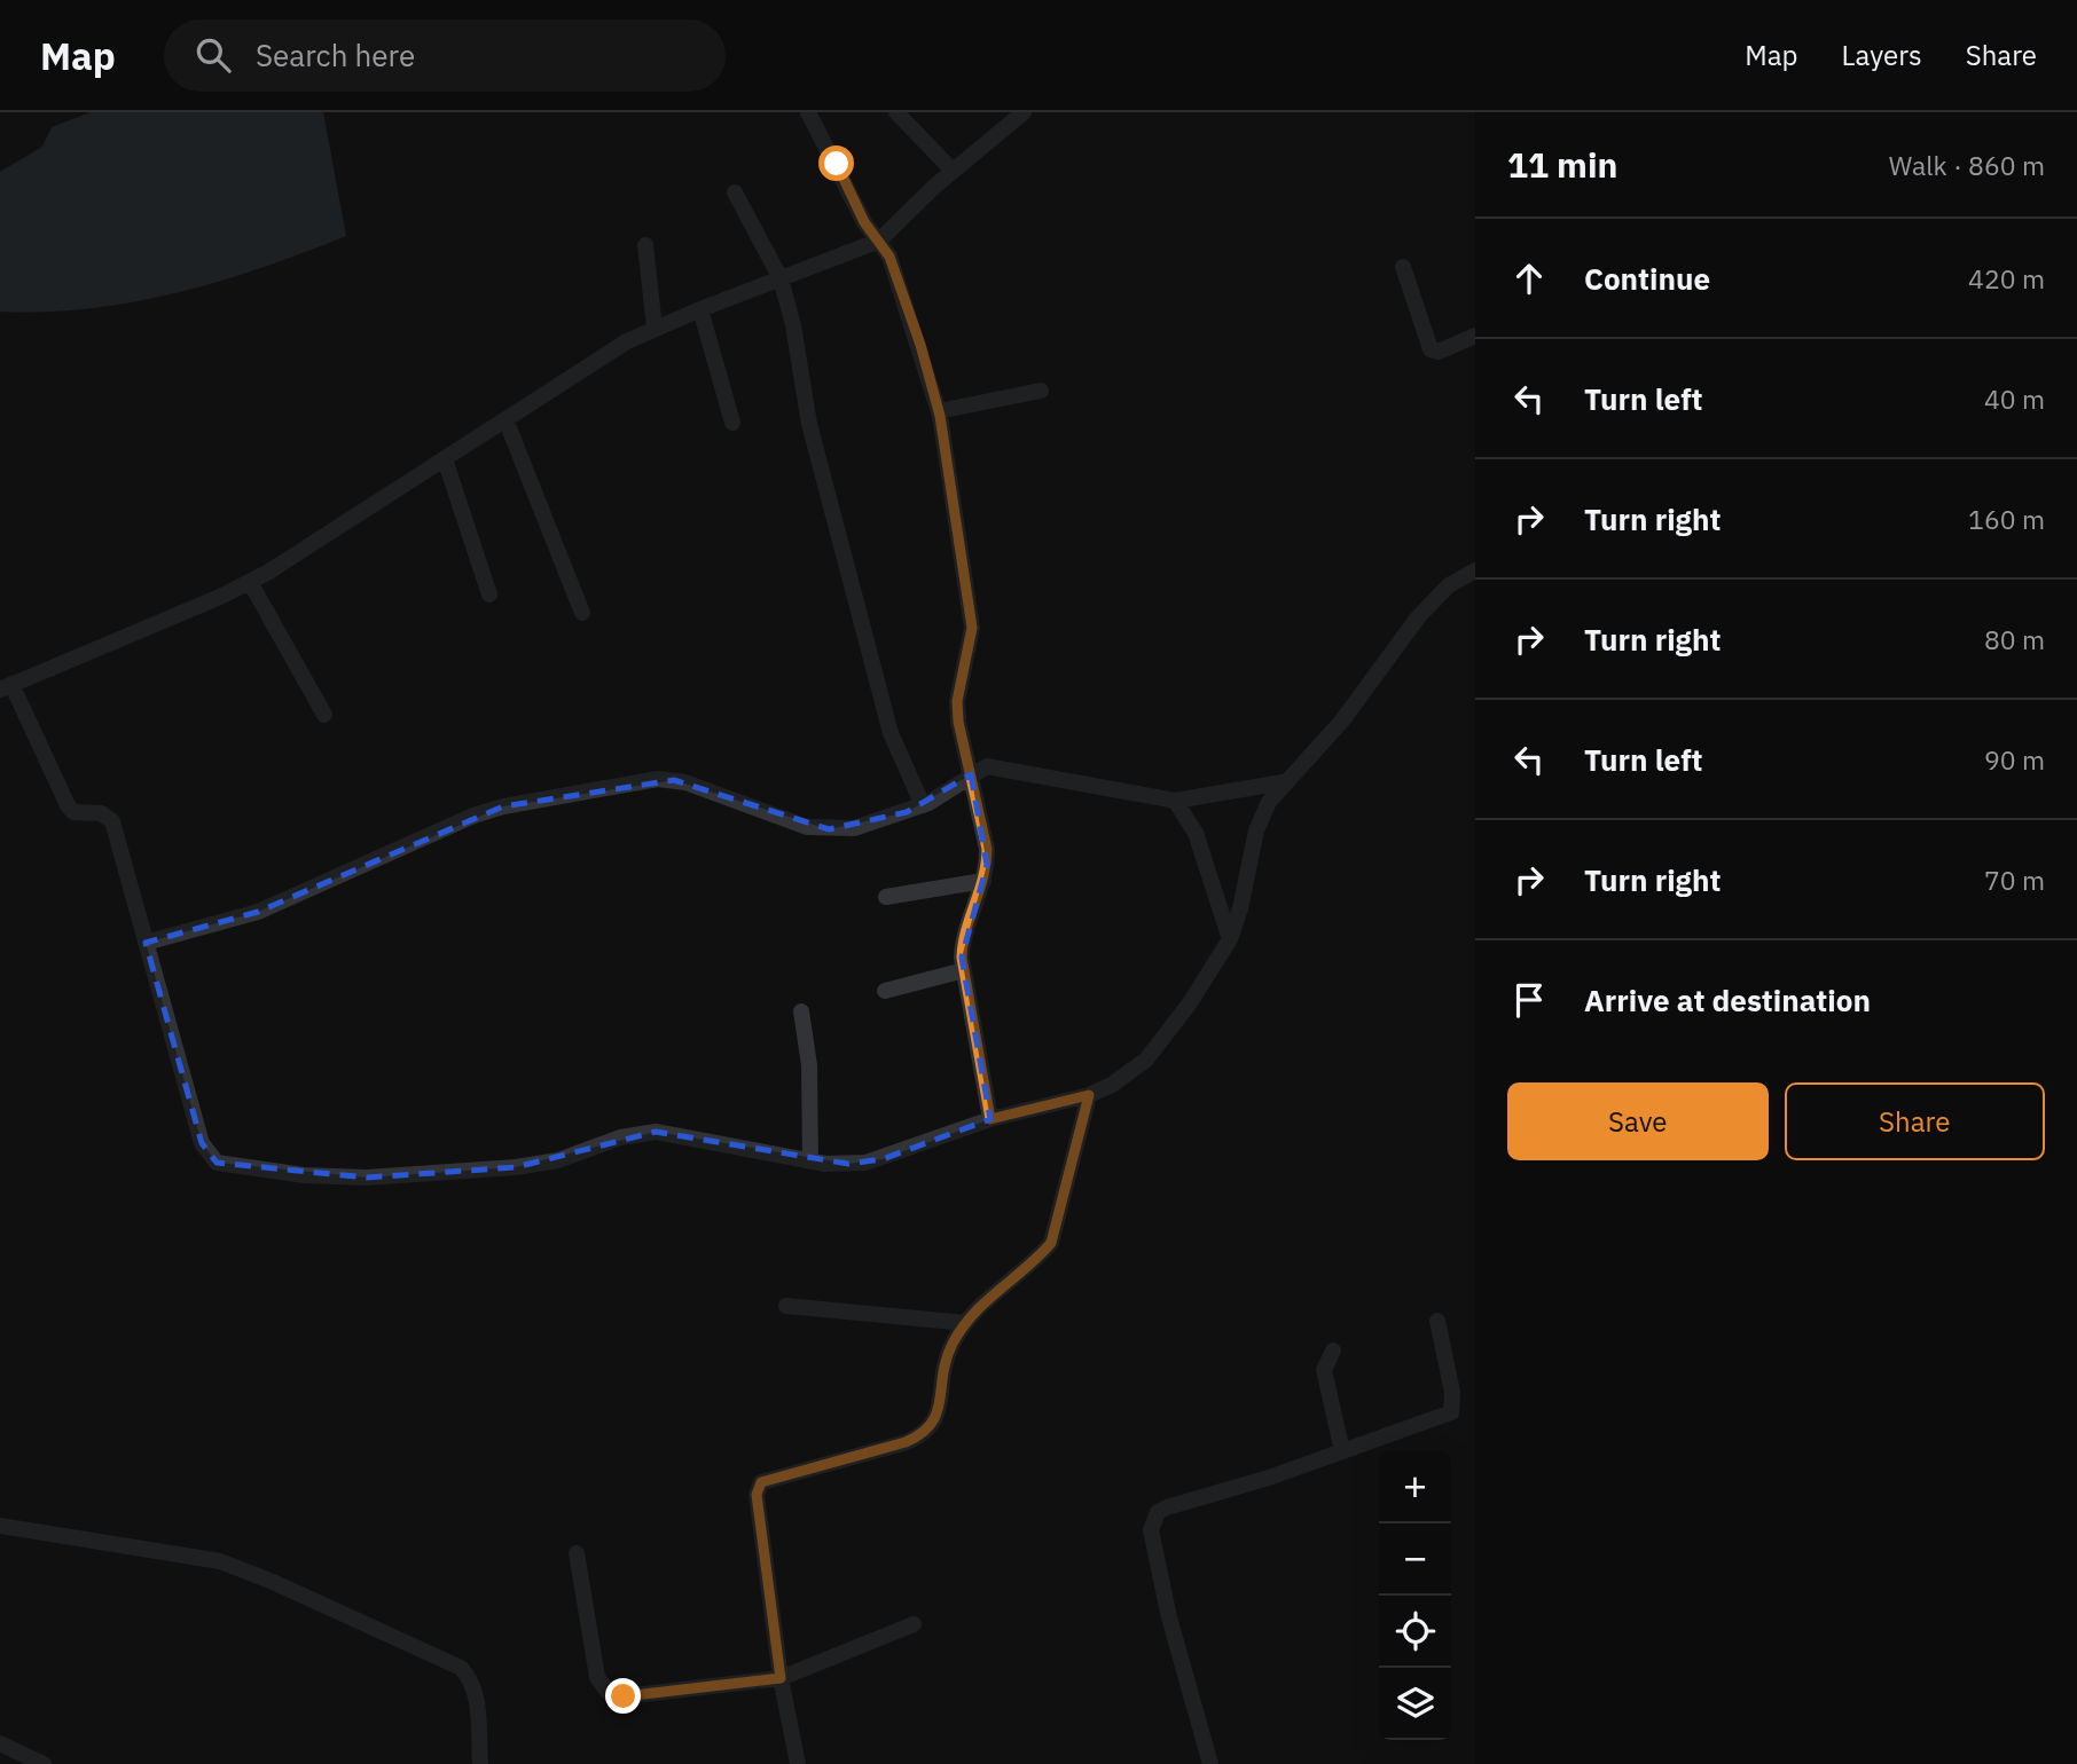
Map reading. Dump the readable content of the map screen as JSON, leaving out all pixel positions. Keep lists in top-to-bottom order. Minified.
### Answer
{"page":{"header":"Map","search":"Search here","nav":["Map","Layers","Share"],"heading":["11 min","Walk · 860 m"],"list":[["Continue","420 m"],["Turn left","40 m"],["Turn right","160 m"],["Turn right","80 m"],["Turn left","90 m"],["Turn right","70 m"],"Arrive at destination"],"buttons":["Save","Share"],"map_buttons":["+","−"]}}
